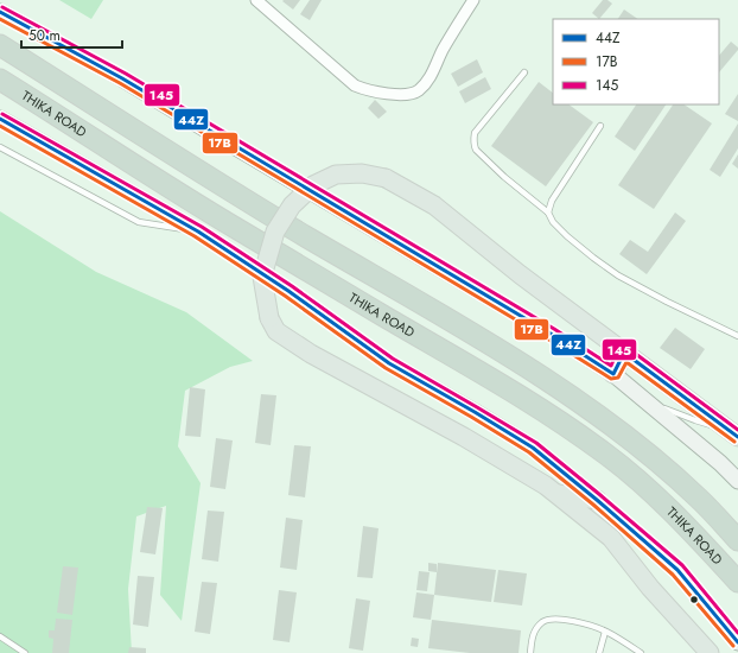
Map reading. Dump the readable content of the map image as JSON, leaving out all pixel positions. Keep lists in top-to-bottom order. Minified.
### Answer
{"streets":{"highway":["THIKA ROAD"]},"lines":["transit line 145","transit line 44Z","transit line 17B"],"legend":["44Z","17B","145"],"scale_bar":"50 m"}
